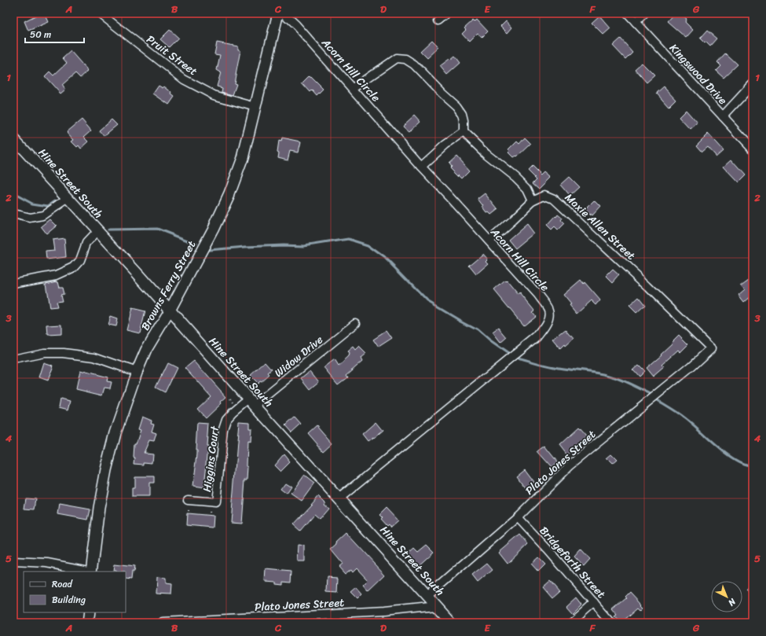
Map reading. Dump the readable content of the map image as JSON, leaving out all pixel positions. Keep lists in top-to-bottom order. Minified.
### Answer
{"streets":{"street":["Pruit Street","Acorn Hill Circle","Kingswood Drive","Hine Street South","Maxie Allen Street","Browns Ferry Street","Widow Drive","Higgins Court","Plato Jones Street","Bridgeforth Street"]},"crossings":[["Pruit Street","Browns Ferry Street"],["Acorn Hill Circle","Hine Street South"],["Hine Street South","Browns Ferry Street"],["Hine Street South","Widow Drive"],["Hine Street South","Higgins Court"],["Hine Street South","Plato Jones Street"],["Maxie Allen Street","Plato Jones Street"],["Widow Drive","Higgins Court"],["Plato Jones Street","Bridgeforth Street"]],"legend":["Road","Building"],"scale_bar":"50 m","north":"bottom right","grid":{"columns":["A","B","C","D","E","F","G"],"rows":["1","2","3","4","5"]}}
